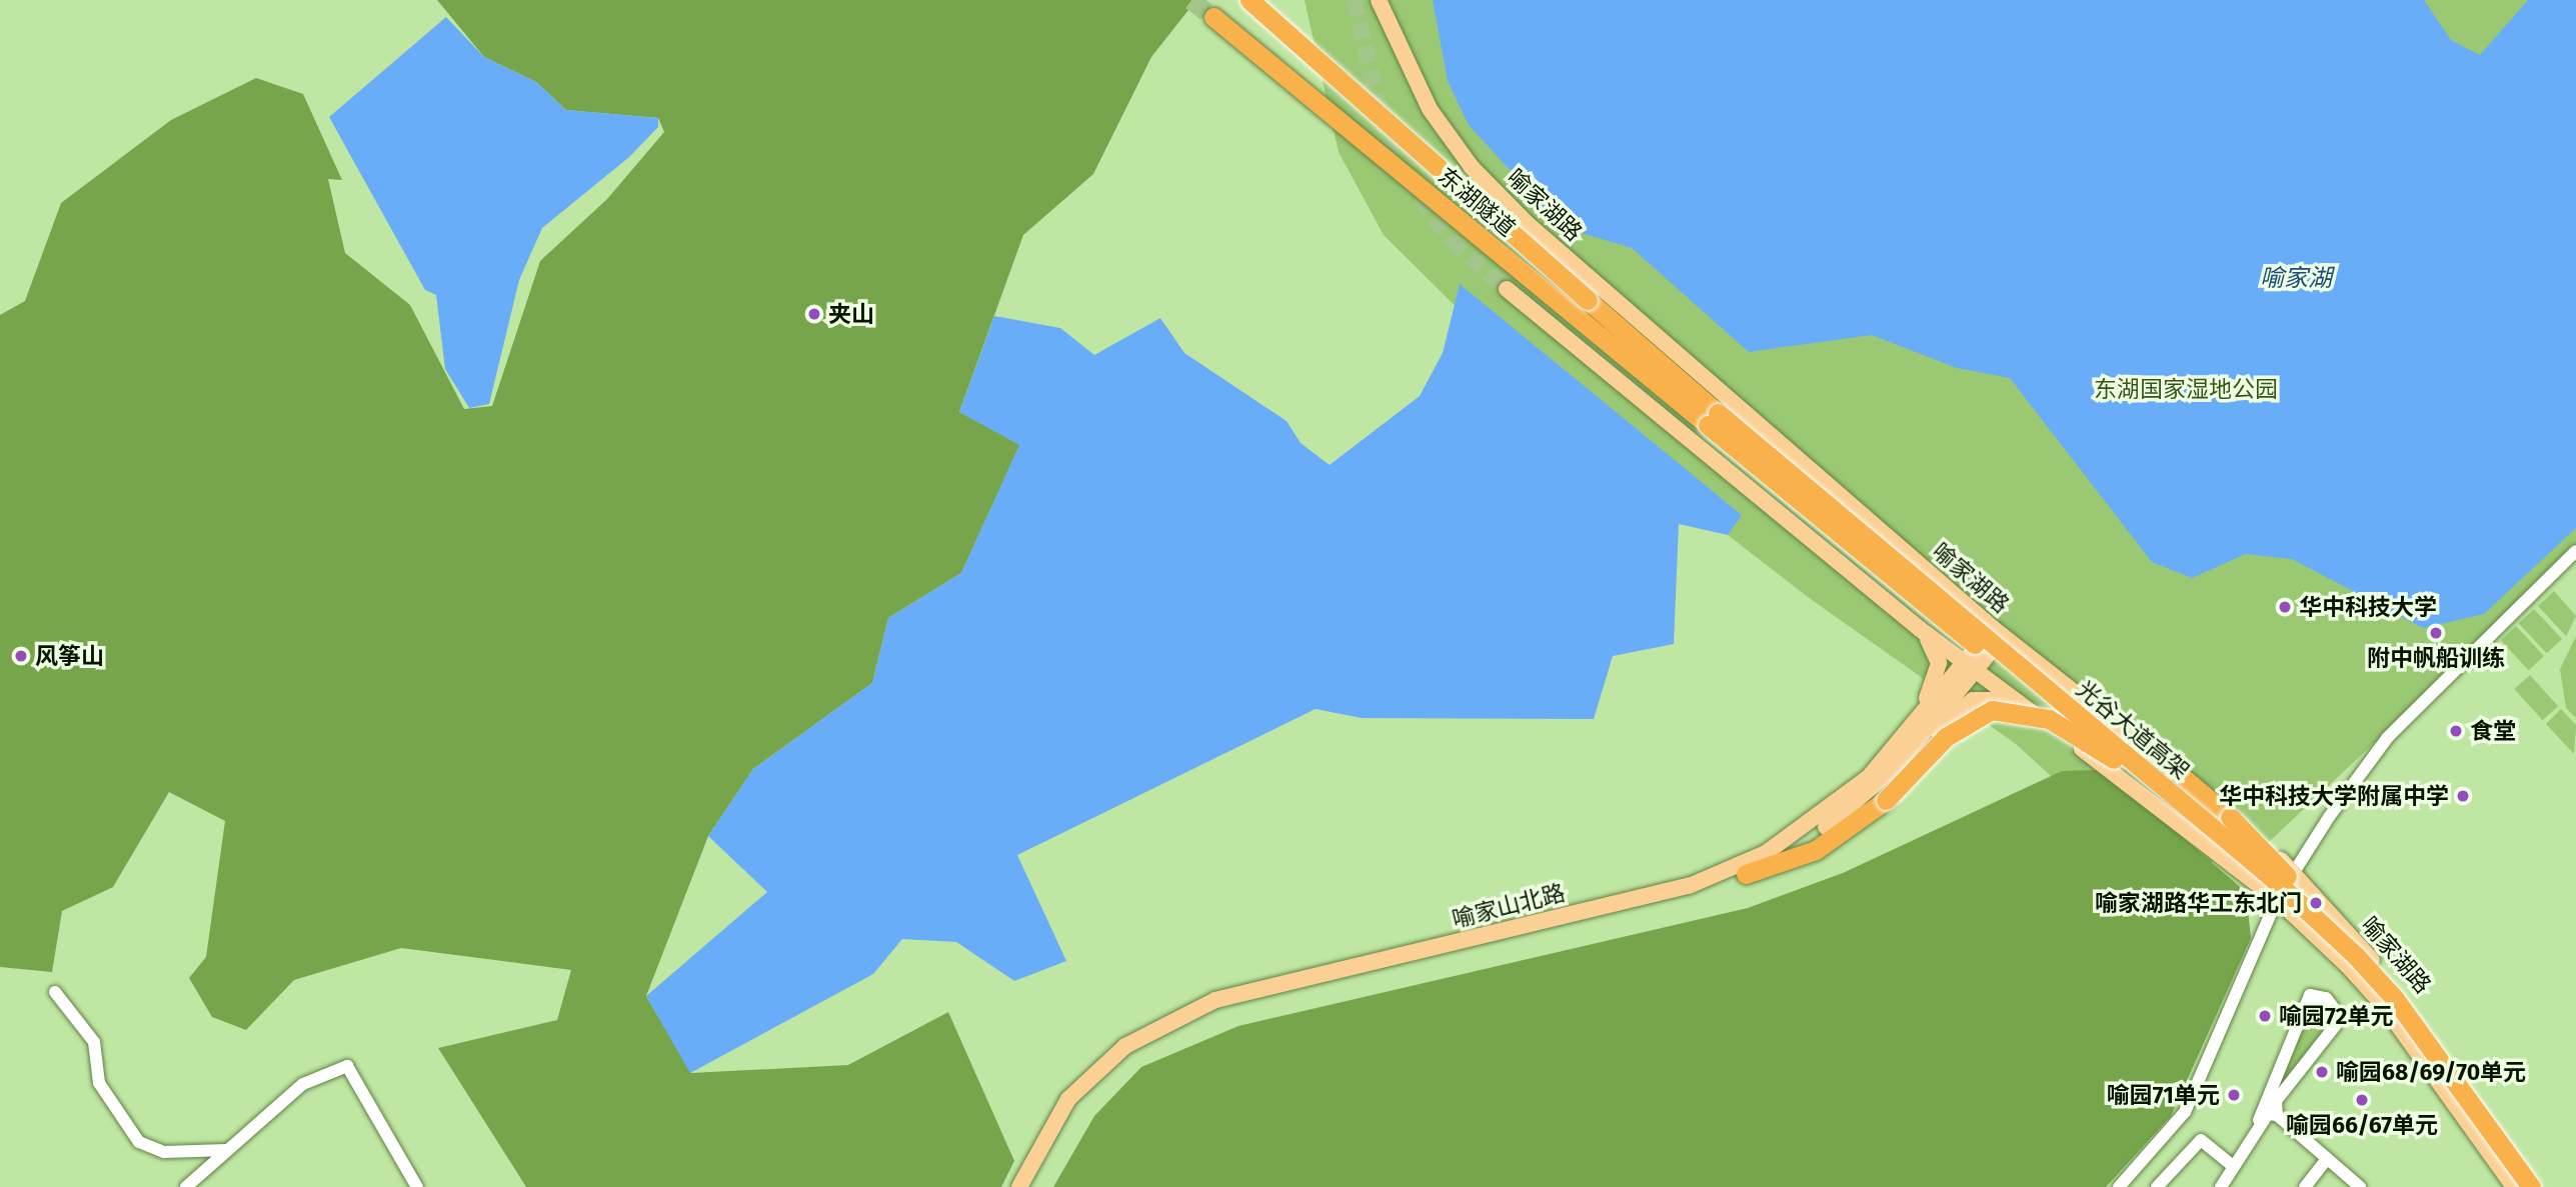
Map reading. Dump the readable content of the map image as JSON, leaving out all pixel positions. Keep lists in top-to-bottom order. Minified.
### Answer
{"streets":{"highway":["东湖隧道","光谷大道高架"],"main road":["喻家湖路","喻家山北路"]},"crossings":[["东湖隧道","喻家湖路"],["东湖隧道","光谷大道高架"],["喻家湖路","光谷大道高架"],["喻家湖路","喻家山北路"]],"water":["喻家湖"],"parks":["东湖国家湿地公园"],"places":["夹山","华中科技大学","附中帆船训练","风筝山","食堂","华中科技大学附属中学","喻家湖路华工东北门","喻园72单元","喻园68/69/70单元","喻园71单元","喻园66/67单元"]}
